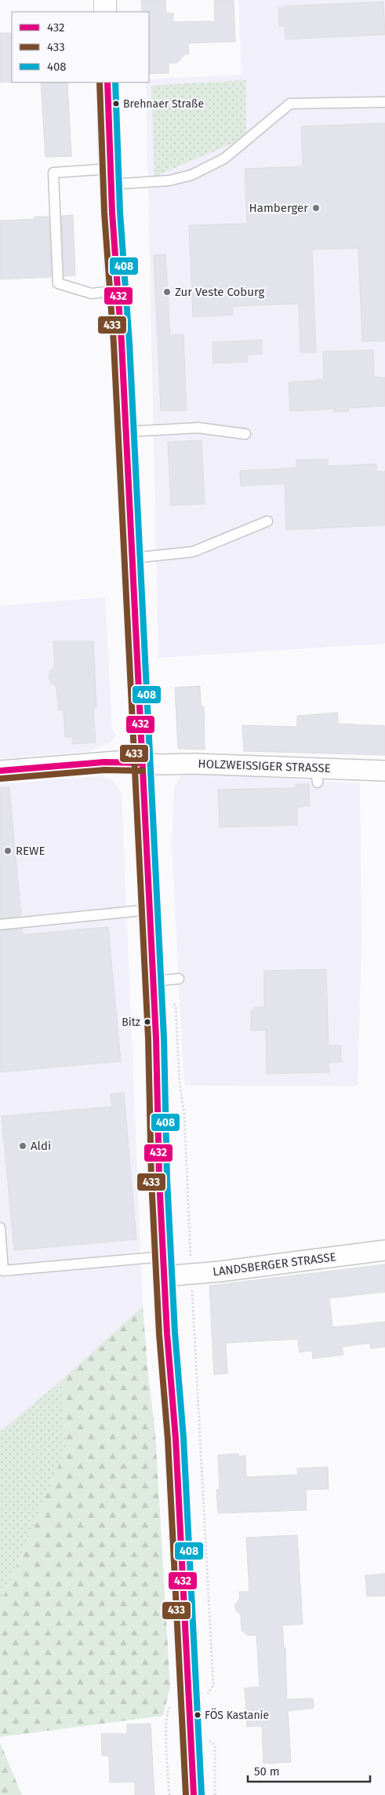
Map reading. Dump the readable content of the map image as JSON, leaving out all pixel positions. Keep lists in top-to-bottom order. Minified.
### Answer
{"streets":{"street":["HOLZWEISSIGER STRASSE","LANDSBERGER STRASSE"]},"places":["Brehnaer Straße","Hamberger","Zur Veste Coburg","REWE","Bitz","Aldi","FÖS Kastanie"],"lines":["transit line 432","transit line 433","transit line 408"],"legend":["432","433","408"],"scale_bar":"50 m"}
